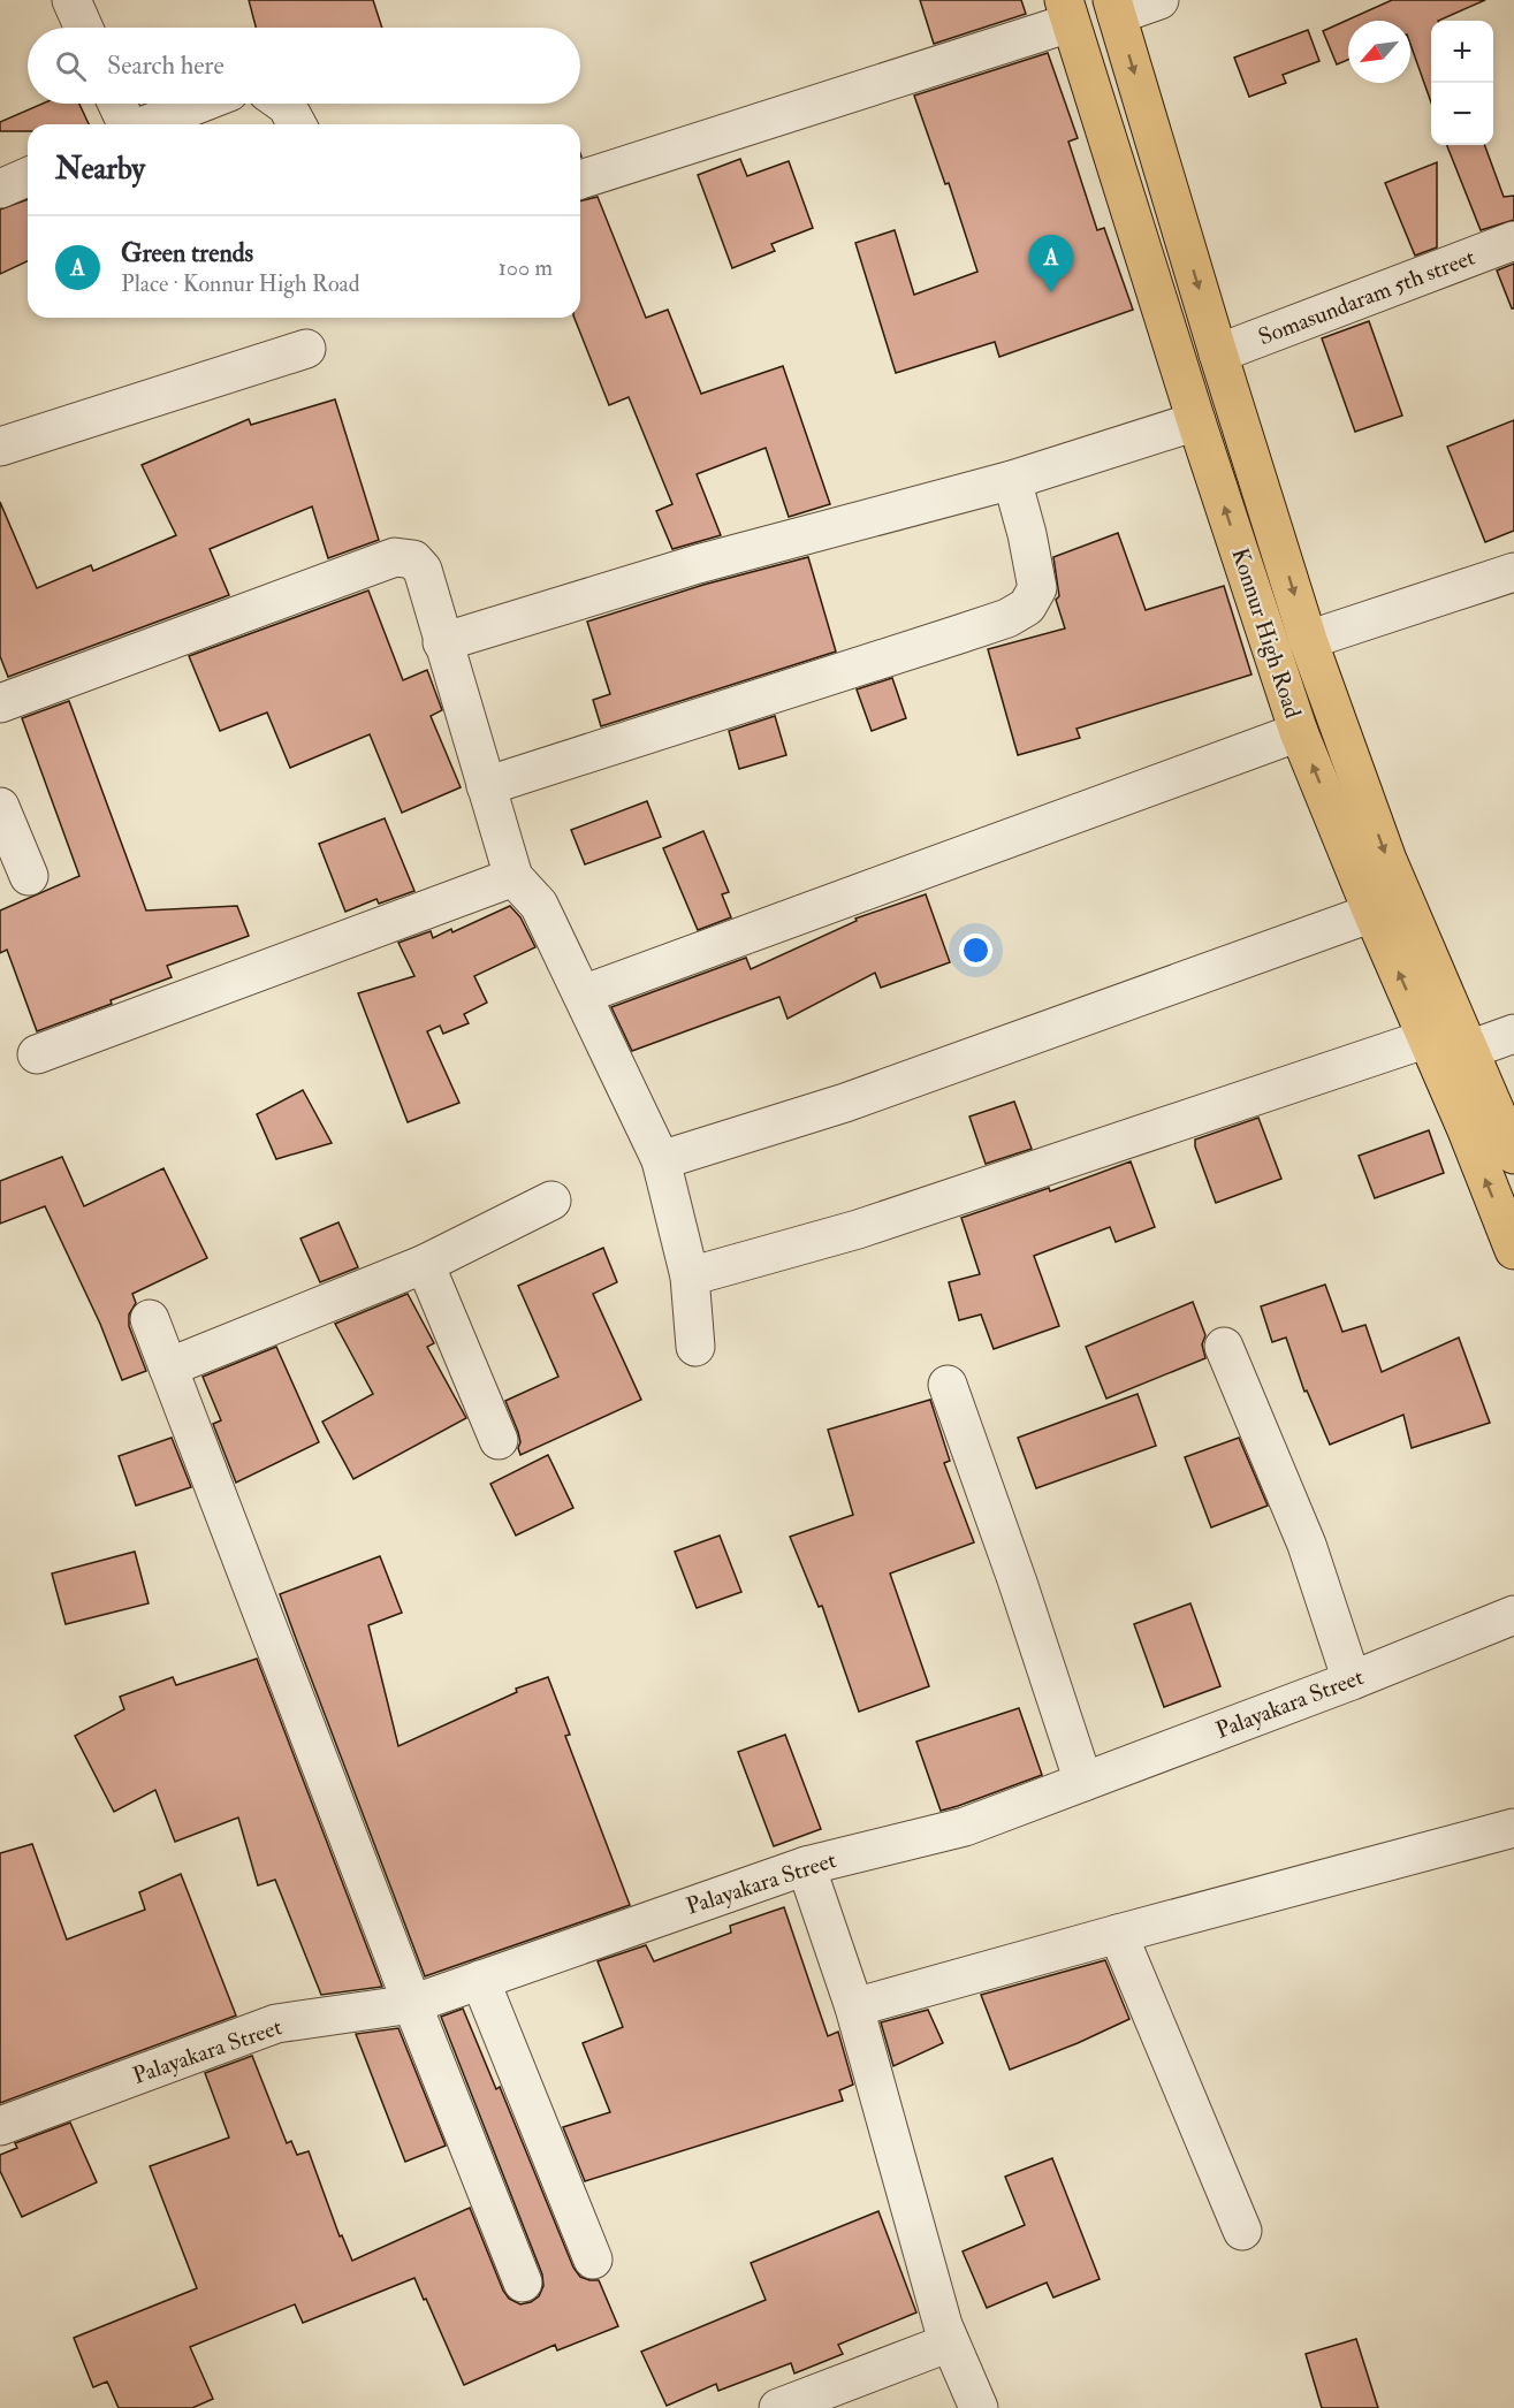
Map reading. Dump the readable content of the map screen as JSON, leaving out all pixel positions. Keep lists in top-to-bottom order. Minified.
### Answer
{"streets":{"main road":["Konnur High Road"],"street":["Somasundaram 5th street","Palayakara Street"]},"crossings":[["Somasundaram 5th street","Konnur High Road"]],"north":"bottom left","page":{"map_buttons":["+","−"],"search":"Search here","heading":"Nearby","list":[{"mark":"A","name":"Green trends","note":"Place · Konnur High Road","value":"100 m"}],"pins":"A"}}
